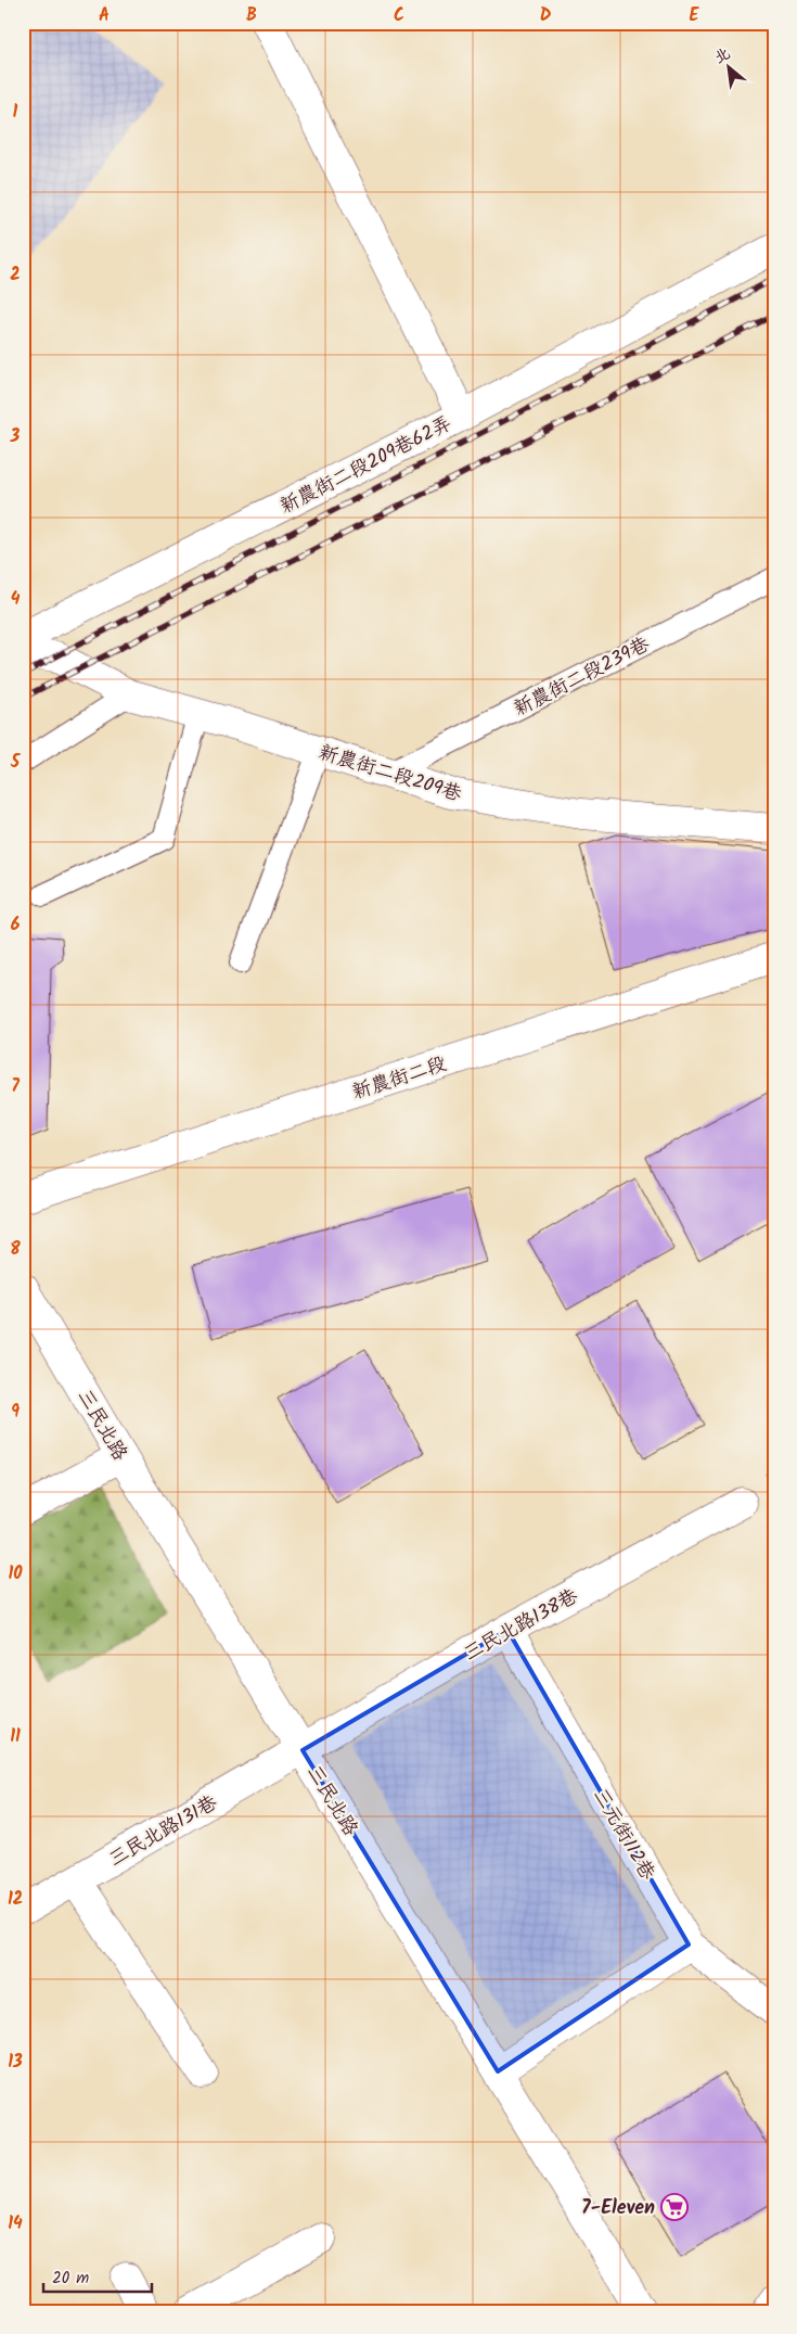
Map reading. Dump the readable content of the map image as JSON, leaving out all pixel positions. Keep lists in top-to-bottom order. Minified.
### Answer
{"streets":{"street":["新農街二段209巷62弄","新農街二段209巷","新農街二段","三民北路","三民北路138巷","三民北路131巷","三元街112巷"],"lane":["新農街二段239巷"]},"crossings":[["新農街二段239巷","新農街二段209巷"],["三民北路","三民北路138巷"],["三民北路","三民北路131巷"],["三民北路138巷","三民北路131巷"],["三民北路138巷","三元街112巷"]],"places":{"supermarket":["7-Eleven"]},"scale_bar":"20 m","north":"top left","grid":{"columns":["A","B","C","D","E"],"rows":["1","2","3","4","5","6","7","8","9","10","11","12","13","14"]}}
